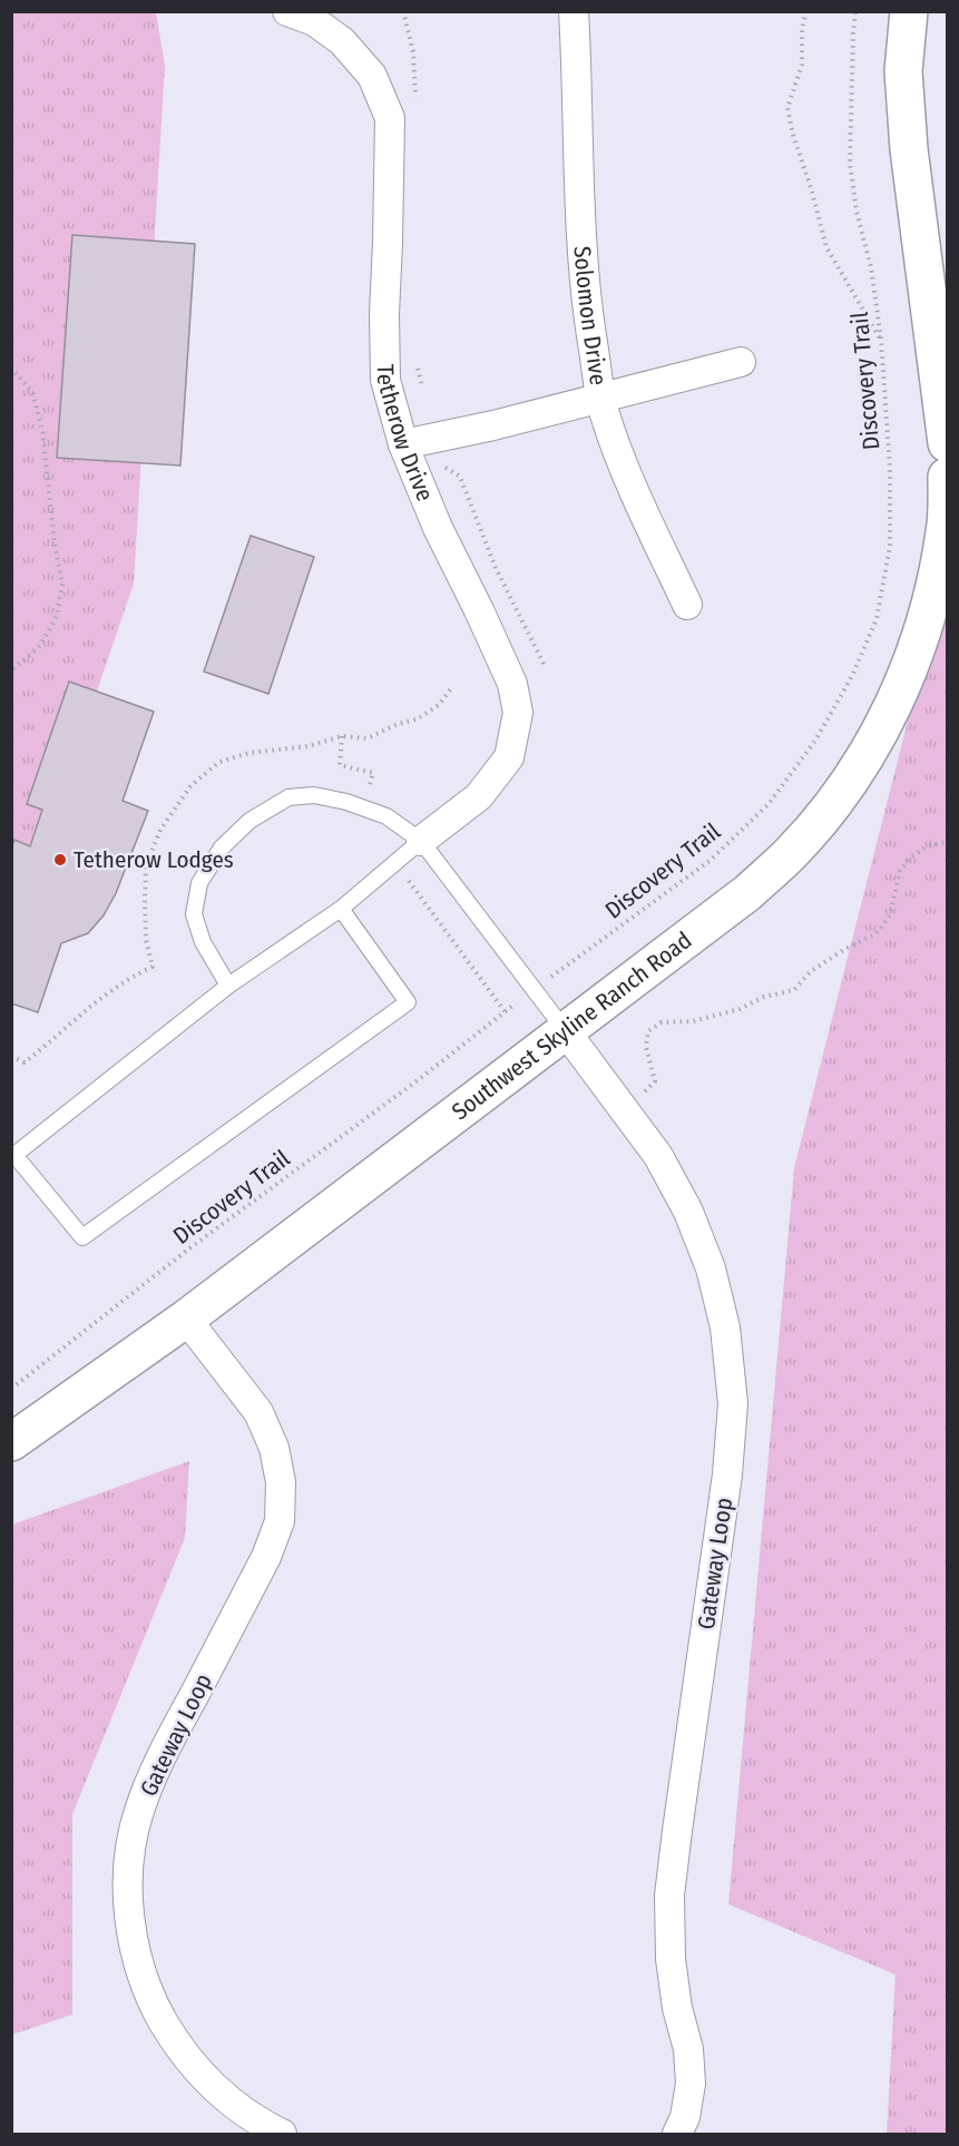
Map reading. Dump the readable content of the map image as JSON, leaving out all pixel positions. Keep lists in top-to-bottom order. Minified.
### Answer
{"streets":{"street":["Solomon Drive","Tetherow Drive","Southwest Skyline Ranch Road","Gateway Loop"],"path":["Discovery Trail"]},"crossings":[["Southwest Skyline Ranch Road","Gateway Loop"]],"places":["Tetherow Lodges"]}
